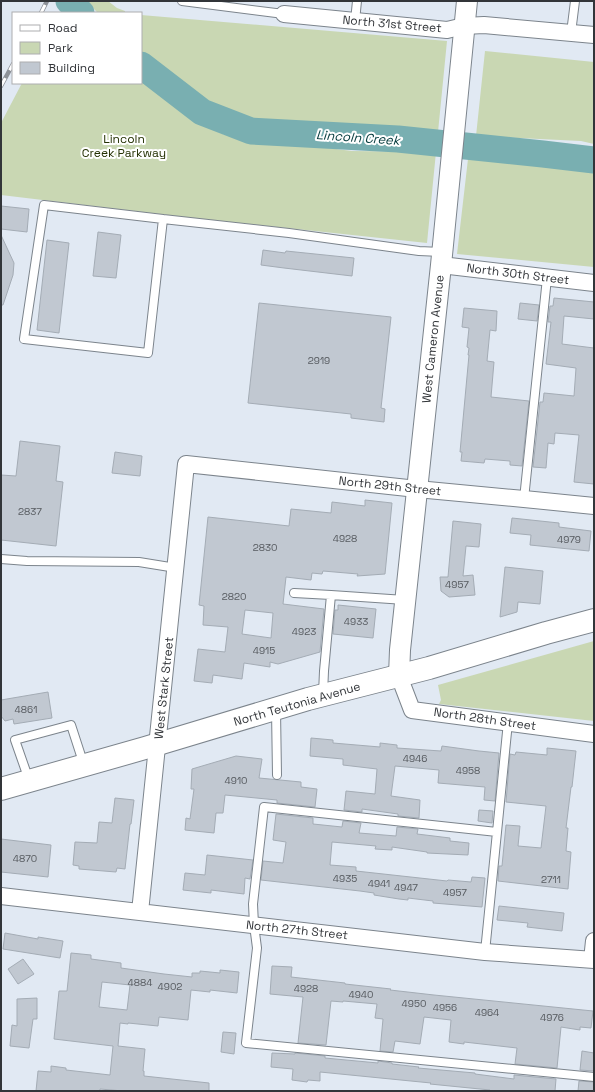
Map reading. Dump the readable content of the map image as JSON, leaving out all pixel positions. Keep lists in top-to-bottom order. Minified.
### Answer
{"streets":{"main road":["North Teutonia Avenue"],"street":["North 31st Street","North 30th Street","West Cameron Avenue","North 29th Street","West Stark Street","North 28th Street","North 27th Street"]},"crossings":[["North 31st Street","West Cameron Avenue"],["North 30th Street","West Cameron Avenue"],["West Cameron Avenue","North 29th Street"],["West Cameron Avenue","North Teutonia Avenue"],["West Cameron Avenue","North 28th Street"],["North 29th Street","West Stark Street"],["West Stark Street","North Teutonia Avenue"],["West Stark Street","North 27th Street"],["North Teutonia Avenue","North 28th Street"]],"water":["Lincoln Creek"],"parks":["Lincoln Creek Parkway"],"house_numbers":["2919","2837","4928","4979","2830","4957","2820","4933","4923","4915","4861","4946","4958","4910","4870","4935","2711","4941","4947","4957","4884","4902","4928","4940","4950","4956","4964","4976"],"legend":["Road","Park","Building"]}
